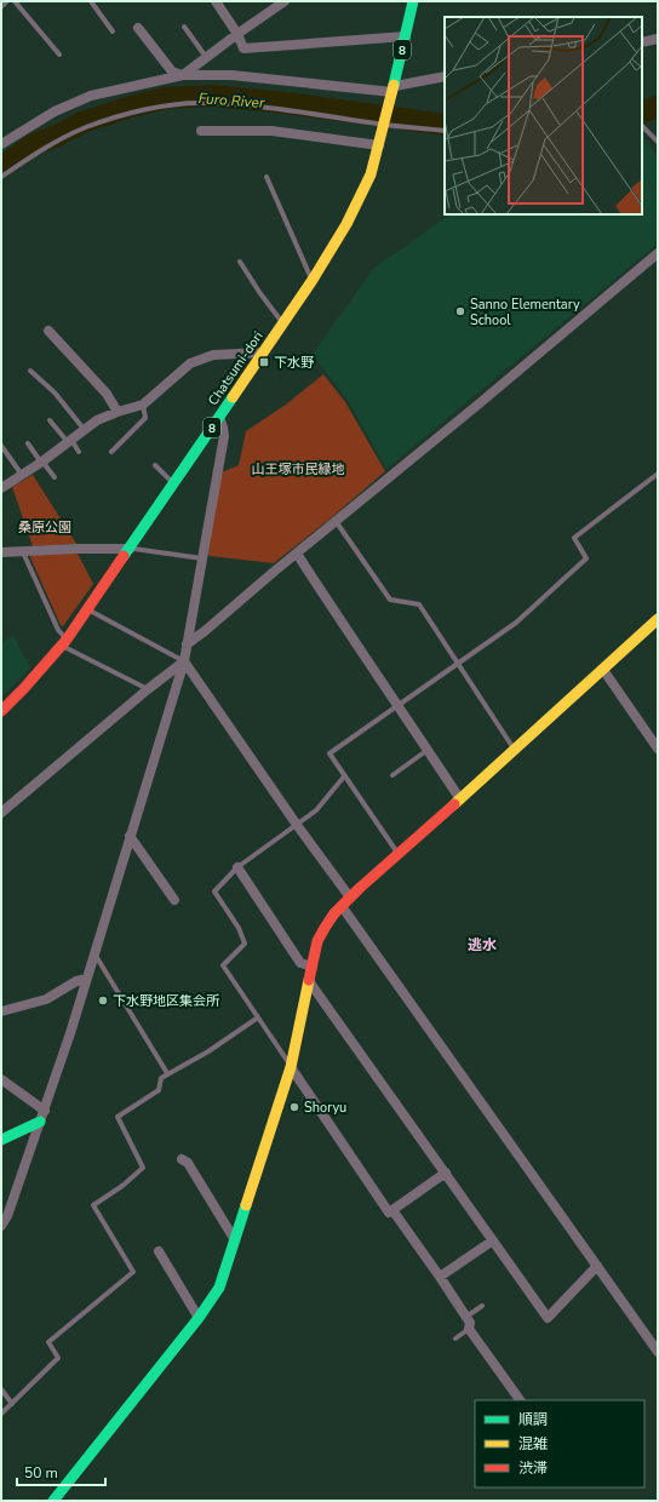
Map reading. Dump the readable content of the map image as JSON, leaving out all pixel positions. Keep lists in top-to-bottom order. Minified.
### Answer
{"streets":{"street":["8","Chatsumi-dori"]},"districts":["逃水"],"water":["Furo River"],"parks":["山王塚市民緑地","桑原公園"],"places":{"other":["Sanno Elementary School","下水野地区集会所","Shoryu"],"transit":["下水野"]},"legend":["順調","混雑","渋滞"],"scale_bar":"50 m"}
